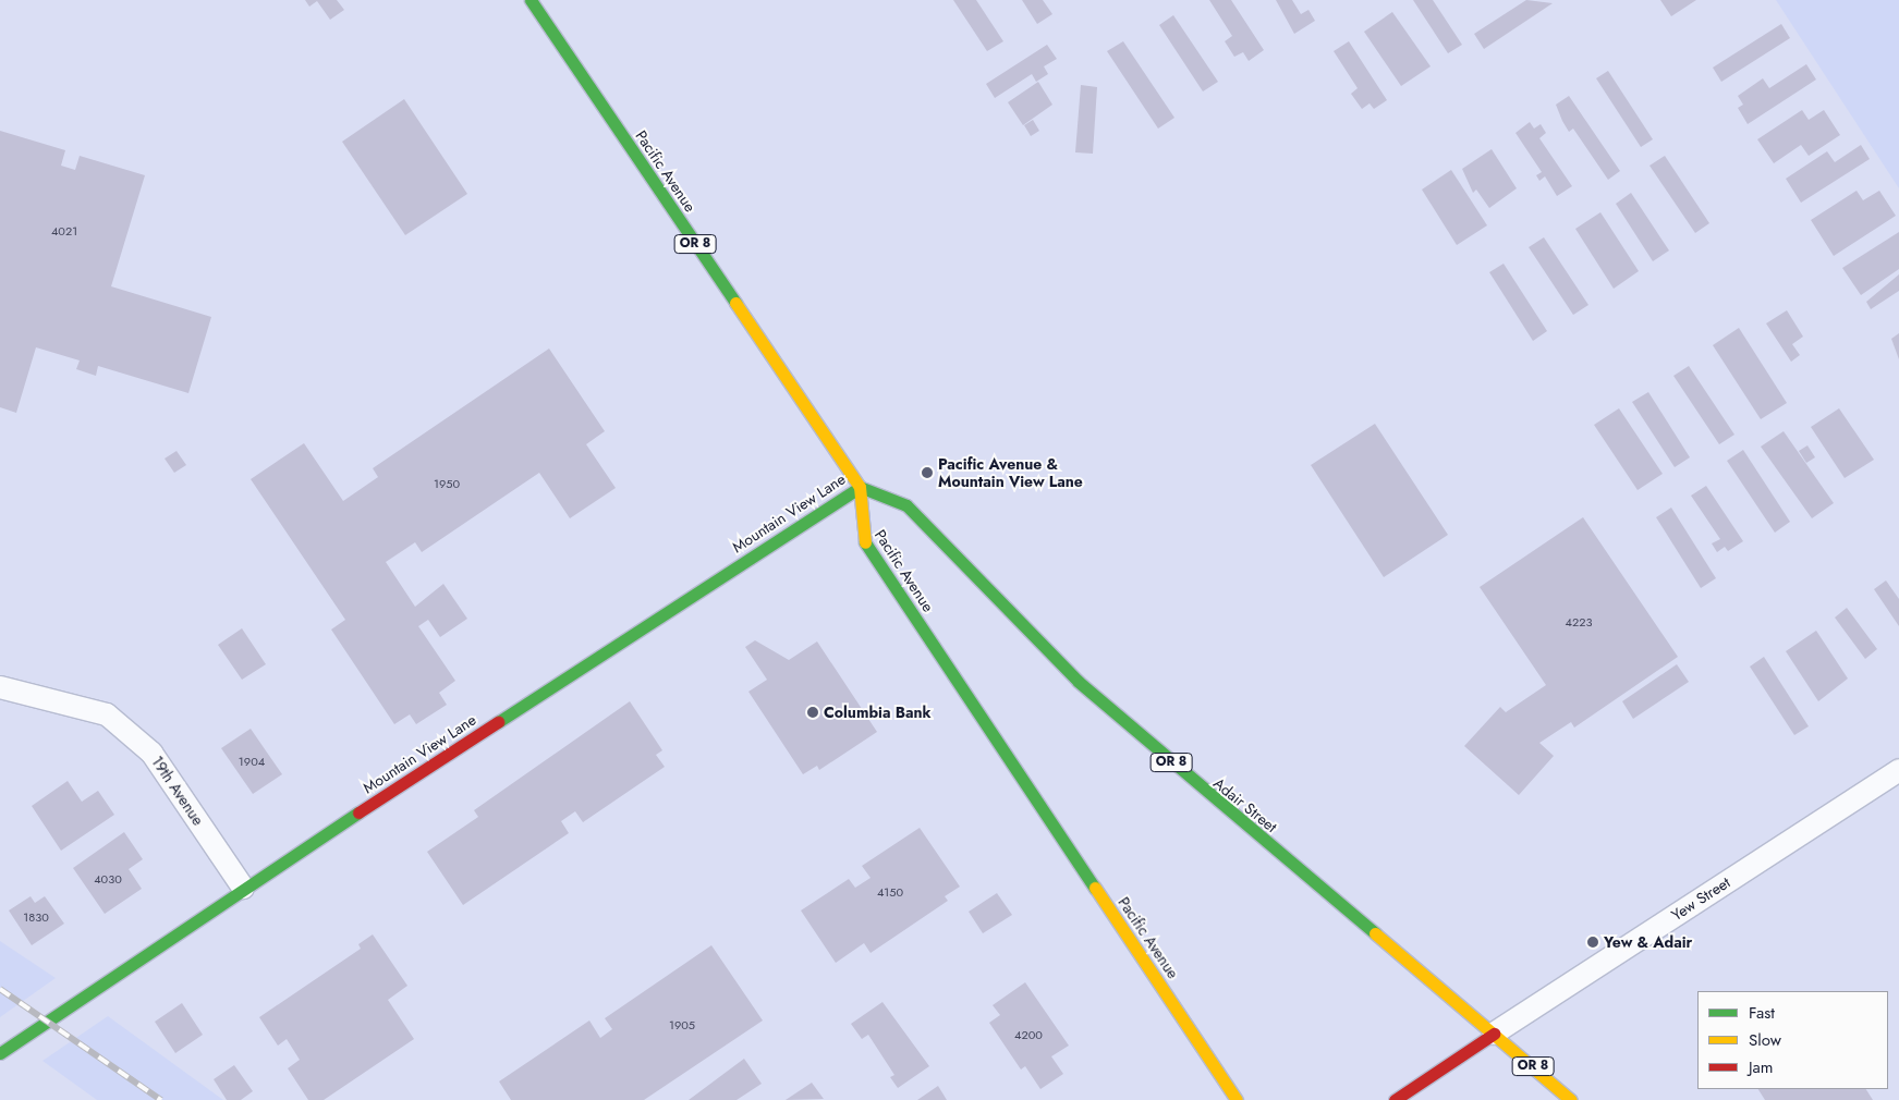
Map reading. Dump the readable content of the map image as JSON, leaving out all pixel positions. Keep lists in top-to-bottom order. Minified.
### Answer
{"streets":{"main road":["Pacific Avenue","OR 8","Mountain View Lane","Adair Street","Yew Street"],"street":["19th Avenue"]},"crossings":[["Pacific Avenue","Mountain View Lane"],["Pacific Avenue","Adair Street"],["Mountain View Lane","19th Avenue"],["Mountain View Lane","Adair Street"],["Adair Street","Yew Street"]],"places":["Pacific Avenue & Mountain View Lane","Columbia Bank","Yew & Adair"],"house_numbers":["4021","1950","4223","1904","4030","4150","1830","1905","4200"],"legend":["Fast","Slow","Jam"]}
